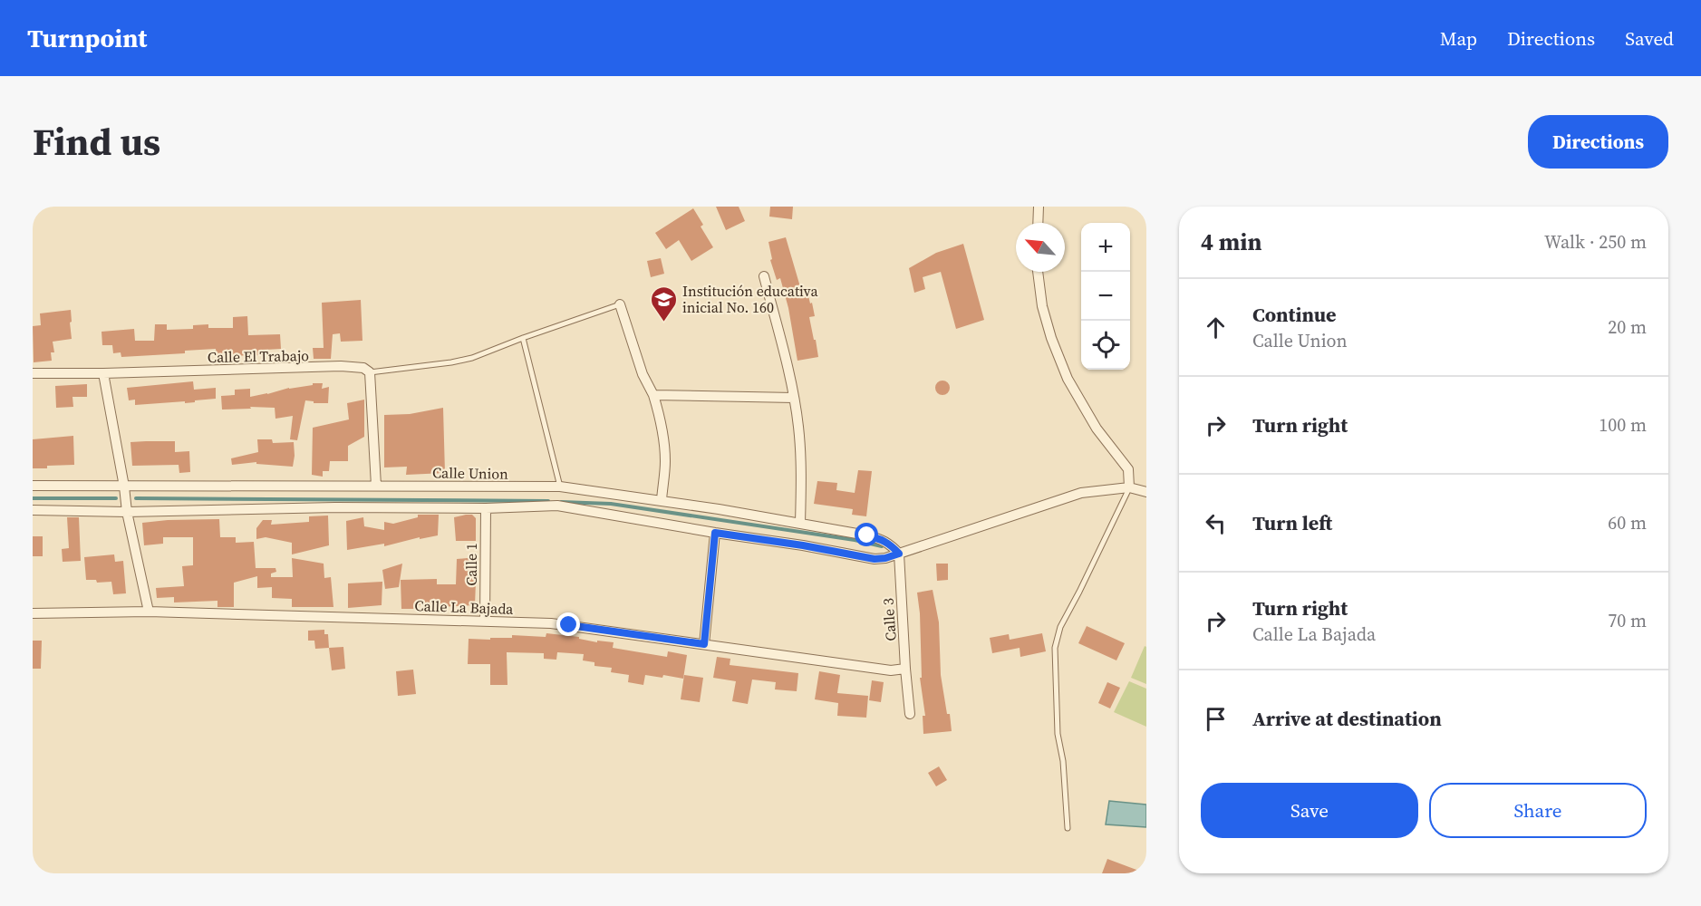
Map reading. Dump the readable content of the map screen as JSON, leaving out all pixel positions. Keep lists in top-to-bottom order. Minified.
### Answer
{"streets":{"street":["Calle El Trabajo","Calle Union","Calle 1","Calle La Bajada","Calle 3"]},"crossings":[["Calle Union","Calle 3"],["Calle 1","Calle La Bajada"],["Calle La Bajada","Calle 3"]],"places":{"school or university":["Institución educativa inicial No. 160"]},"north":"top left","page":{"header":"Turnpoint","nav":["Map","Directions","Saved"],"title":"Find us","buttons":["Directions",["Save","Share"]],"heading":["4 min","Walk · 250 m"],"map_buttons":["+","−"],"list":[["Continue","Calle Union","20 m"],["Turn right","100 m"],["Turn left","60 m"],["Turn right","Calle La Bajada","70 m"],"Arrive at destination"]}}
